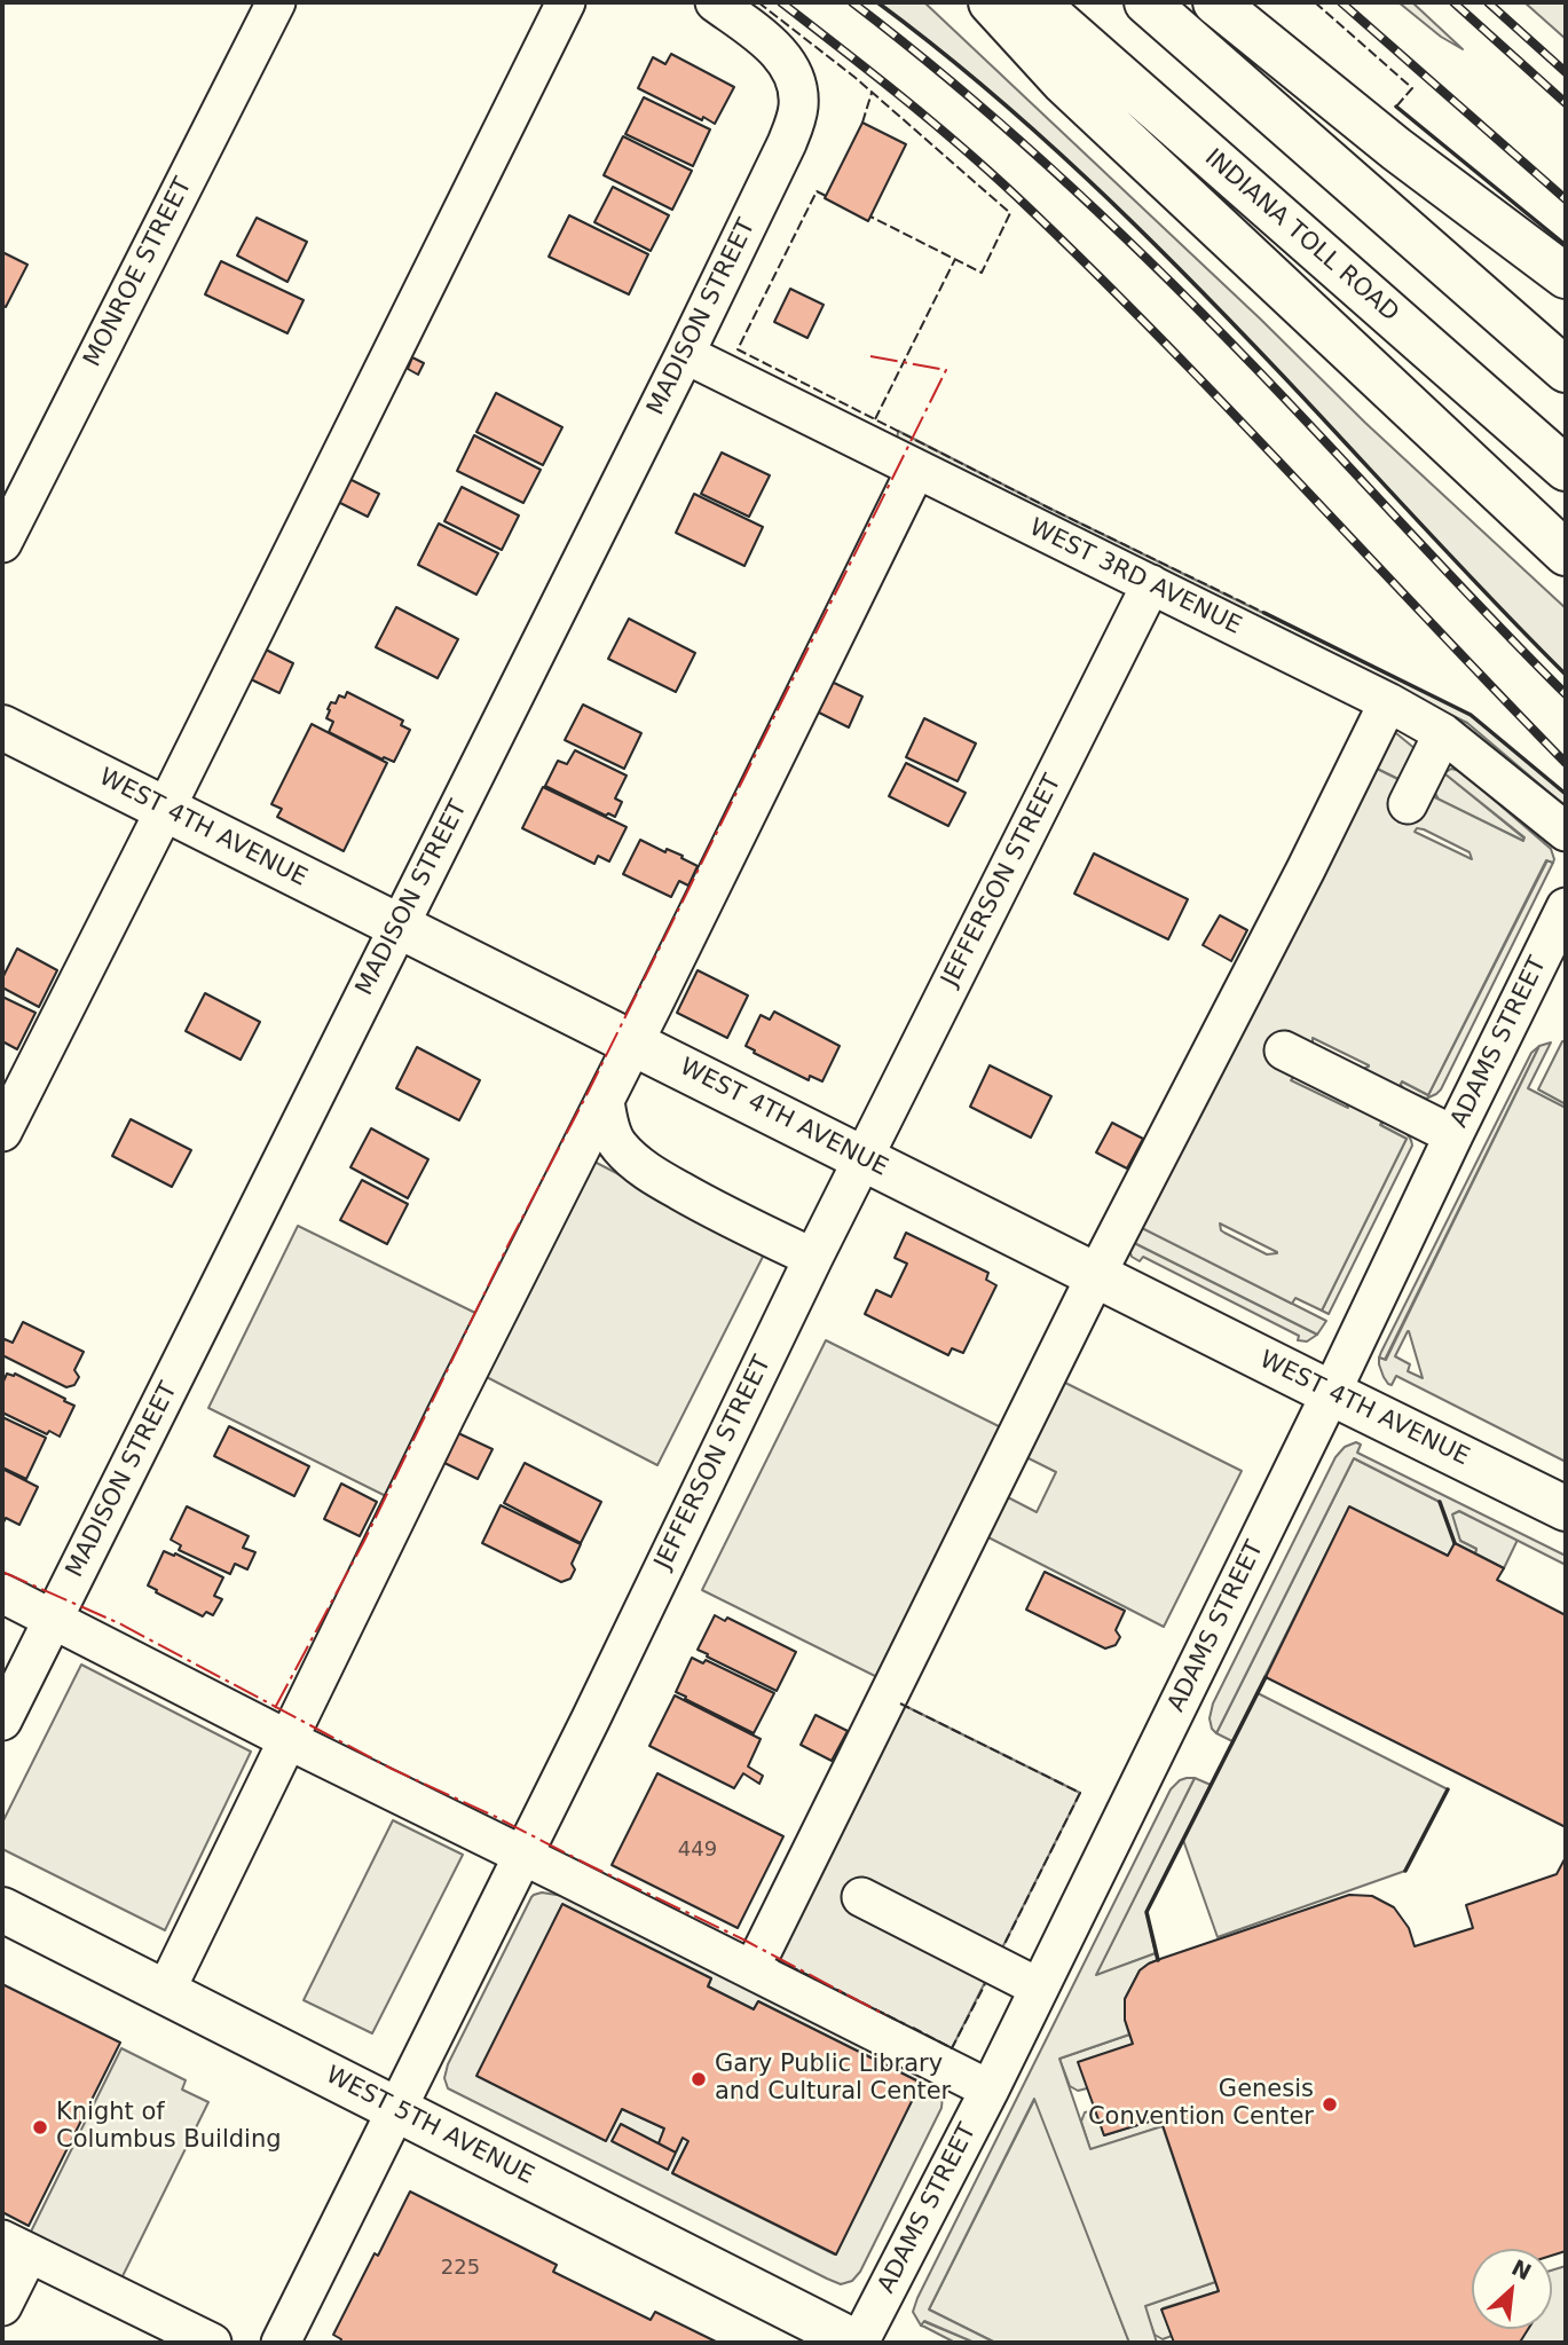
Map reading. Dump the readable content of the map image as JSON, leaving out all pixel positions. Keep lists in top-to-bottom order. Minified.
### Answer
{"streets":{"main road":["INDIANA TOLL ROAD","WEST 4TH AVENUE","WEST 5TH AVENUE"],"street":["MONROE STREET","MADISON STREET","WEST 3RD AVENUE","JEFFERSON STREET","ADAMS STREET"]},"crossings":[["MADISON STREET","WEST 3RD AVENUE"],["MADISON STREET","WEST 4TH AVENUE"],["WEST 3RD AVENUE","JEFFERSON STREET"],["WEST 4TH AVENUE","JEFFERSON STREET"],["WEST 4TH AVENUE","ADAMS STREET"],["JEFFERSON STREET","WEST 5TH AVENUE"],["ADAMS STREET","WEST 5TH AVENUE"]],"places":["Gary Public Library and Cultural Center","Genesis Convention Center","Knight of Columbus Building"],"house_numbers":["449","225"],"north":"top right"}
